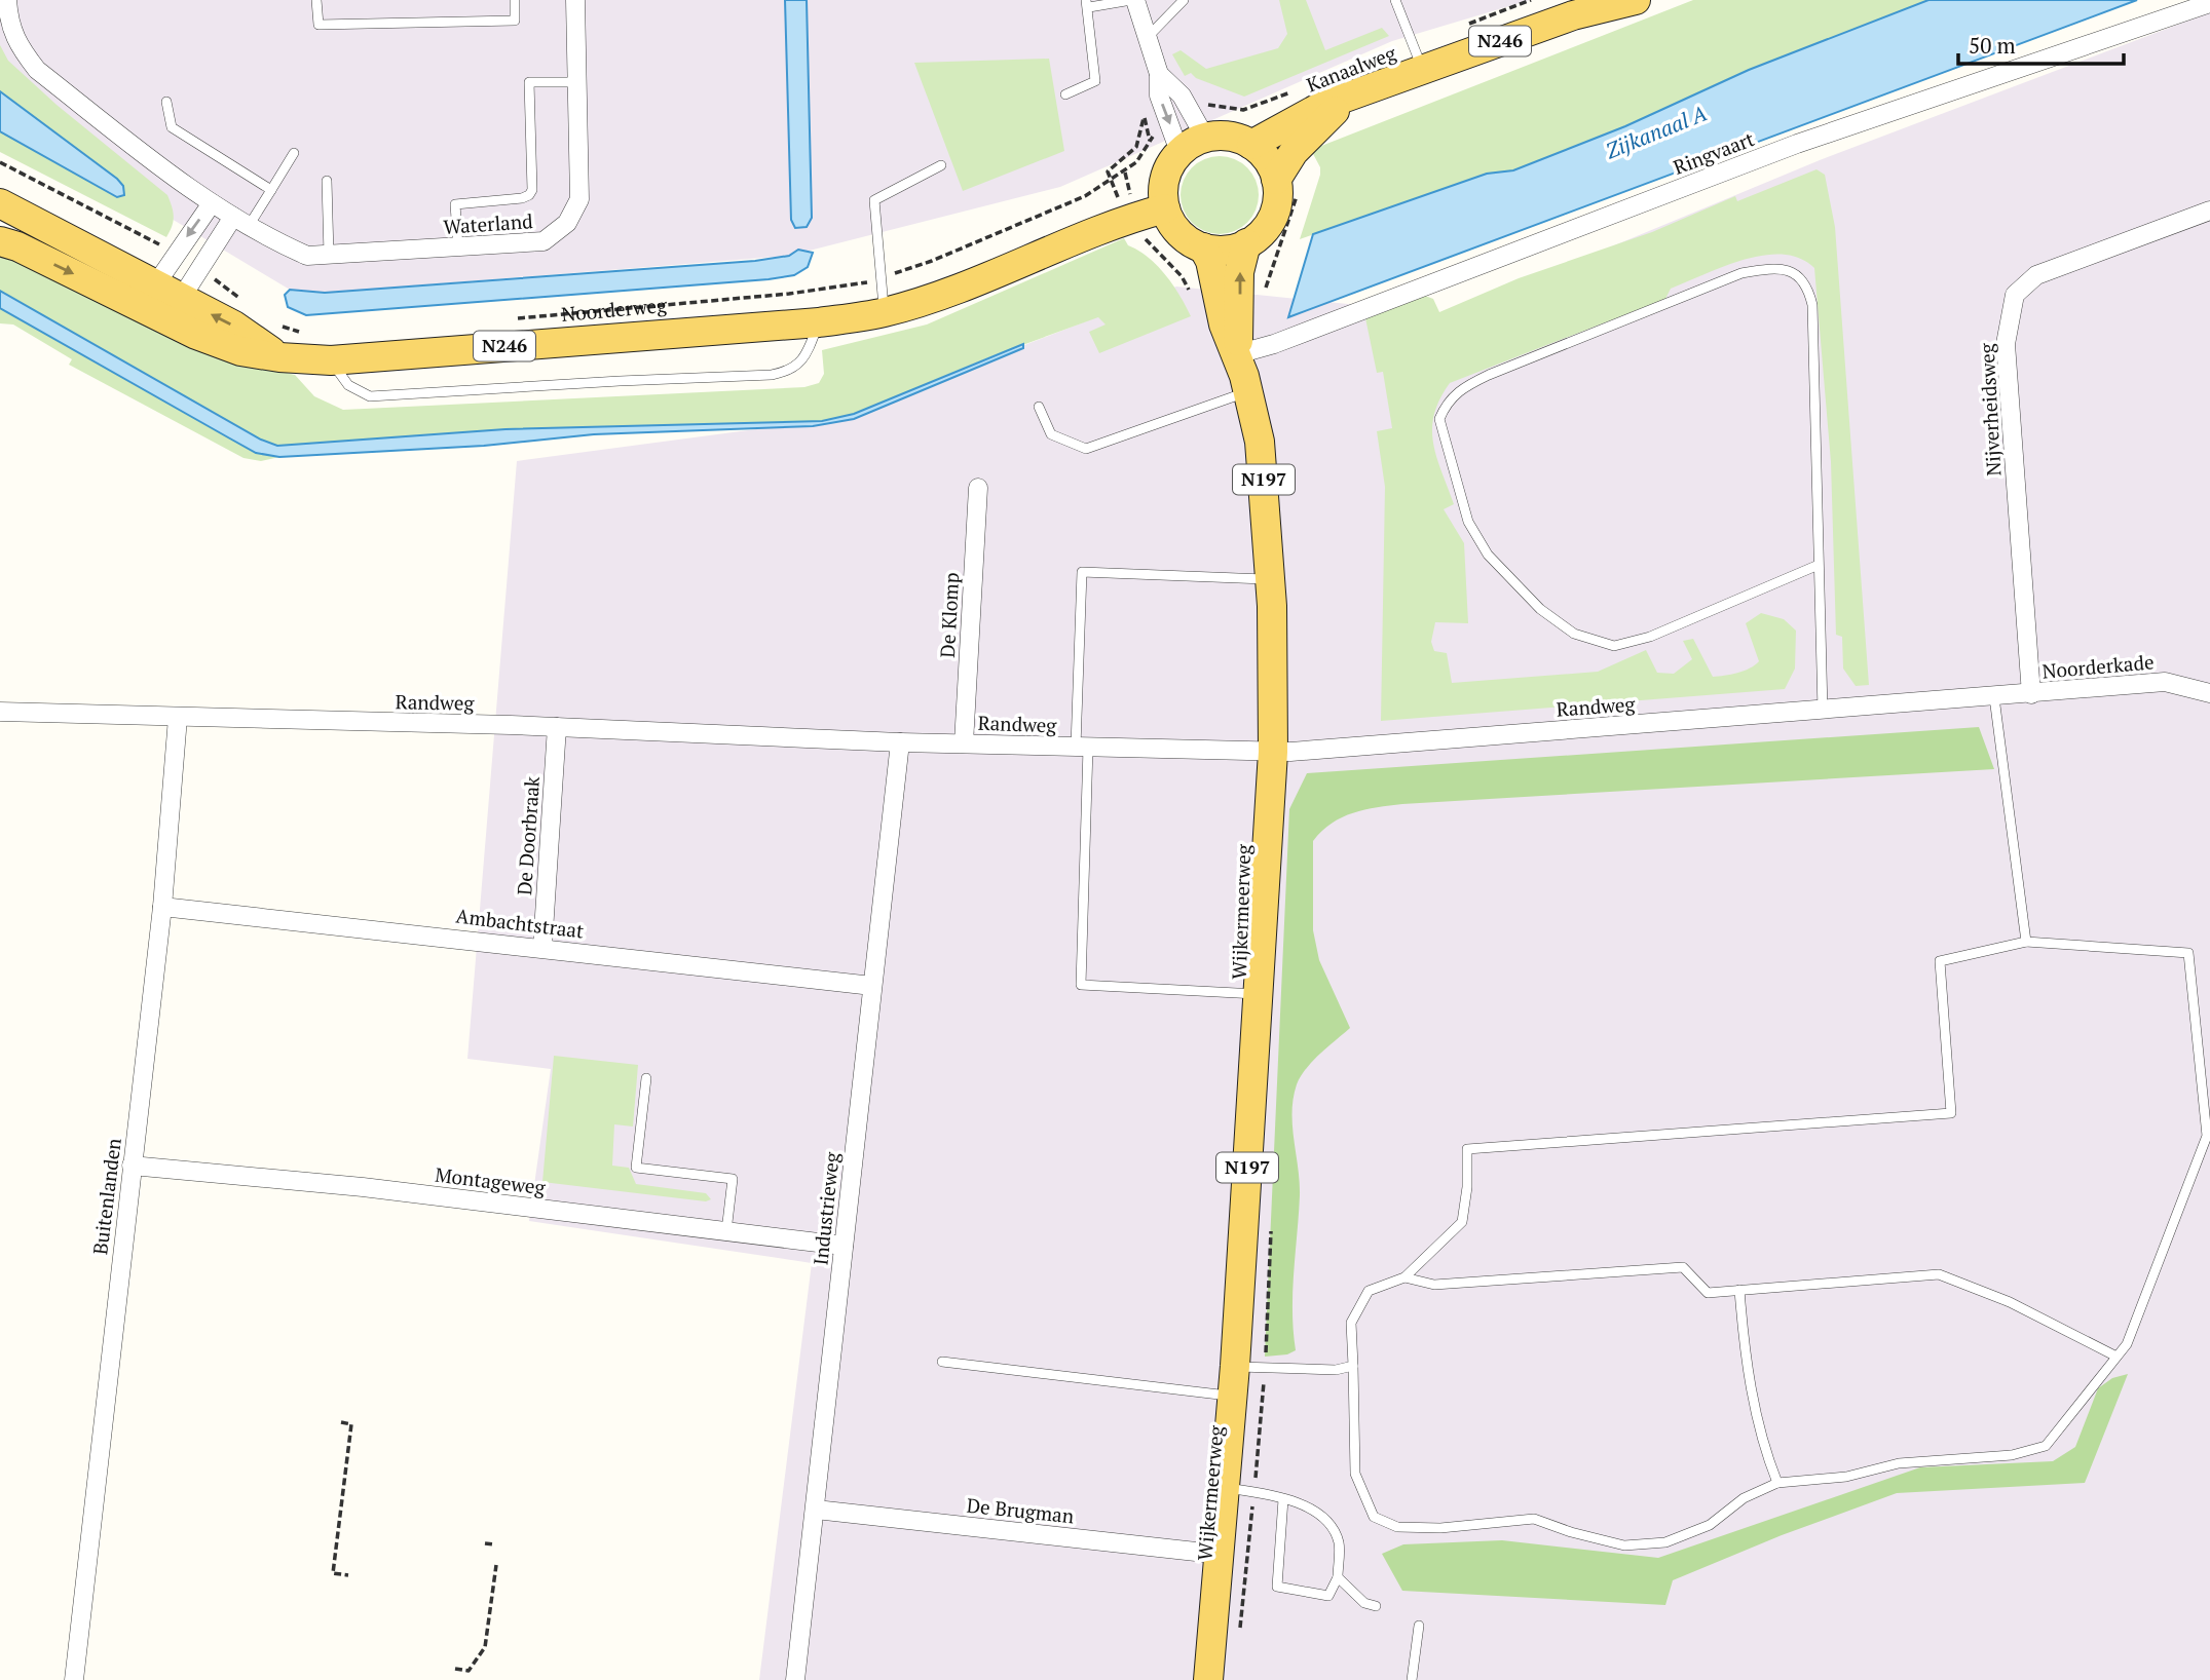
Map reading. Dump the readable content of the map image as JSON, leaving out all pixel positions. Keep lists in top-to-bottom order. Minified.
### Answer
{"streets":{"main road":["N246","Kanaalweg","Noorderweg","N197","Wijkermeerweg"],"street":["Ringvaart","Waterland","Nijverheidsweg","De Klomp","Noorderkade","Randweg","De Doorbraak","Ambachtstraat","Montageweg","Buitenlanden","Industrieweg","De Brugman"]},"crossings":[["N246","Kanaalweg"],["N246","Noorderweg"],["N246","Wijkermeerweg"],["Kanaalweg","Noorderweg"],["Kanaalweg","Wijkermeerweg"],["Ringvaart","Wijkermeerweg"],["Noorderweg","Wijkermeerweg"],["Nijverheidsweg","Noorderkade"],["Nijverheidsweg","Randweg"],["De Klomp","Randweg"],["Noorderkade","Randweg"],["Randweg","De Doorbraak"],["Randweg","Wijkermeerweg"],["Randweg","Buitenlanden"],["Randweg","Industrieweg"],["De Doorbraak","Ambachtstraat"],["Wijkermeerweg","De Brugman"],["Ambachtstraat","Buitenlanden"],["Ambachtstraat","Industrieweg"],["Montageweg","Buitenlanden"],["Montageweg","Industrieweg"],["Industrieweg","De Brugman"]],"water":["Zijkanaal A"],"scale_bar":"50 m"}
